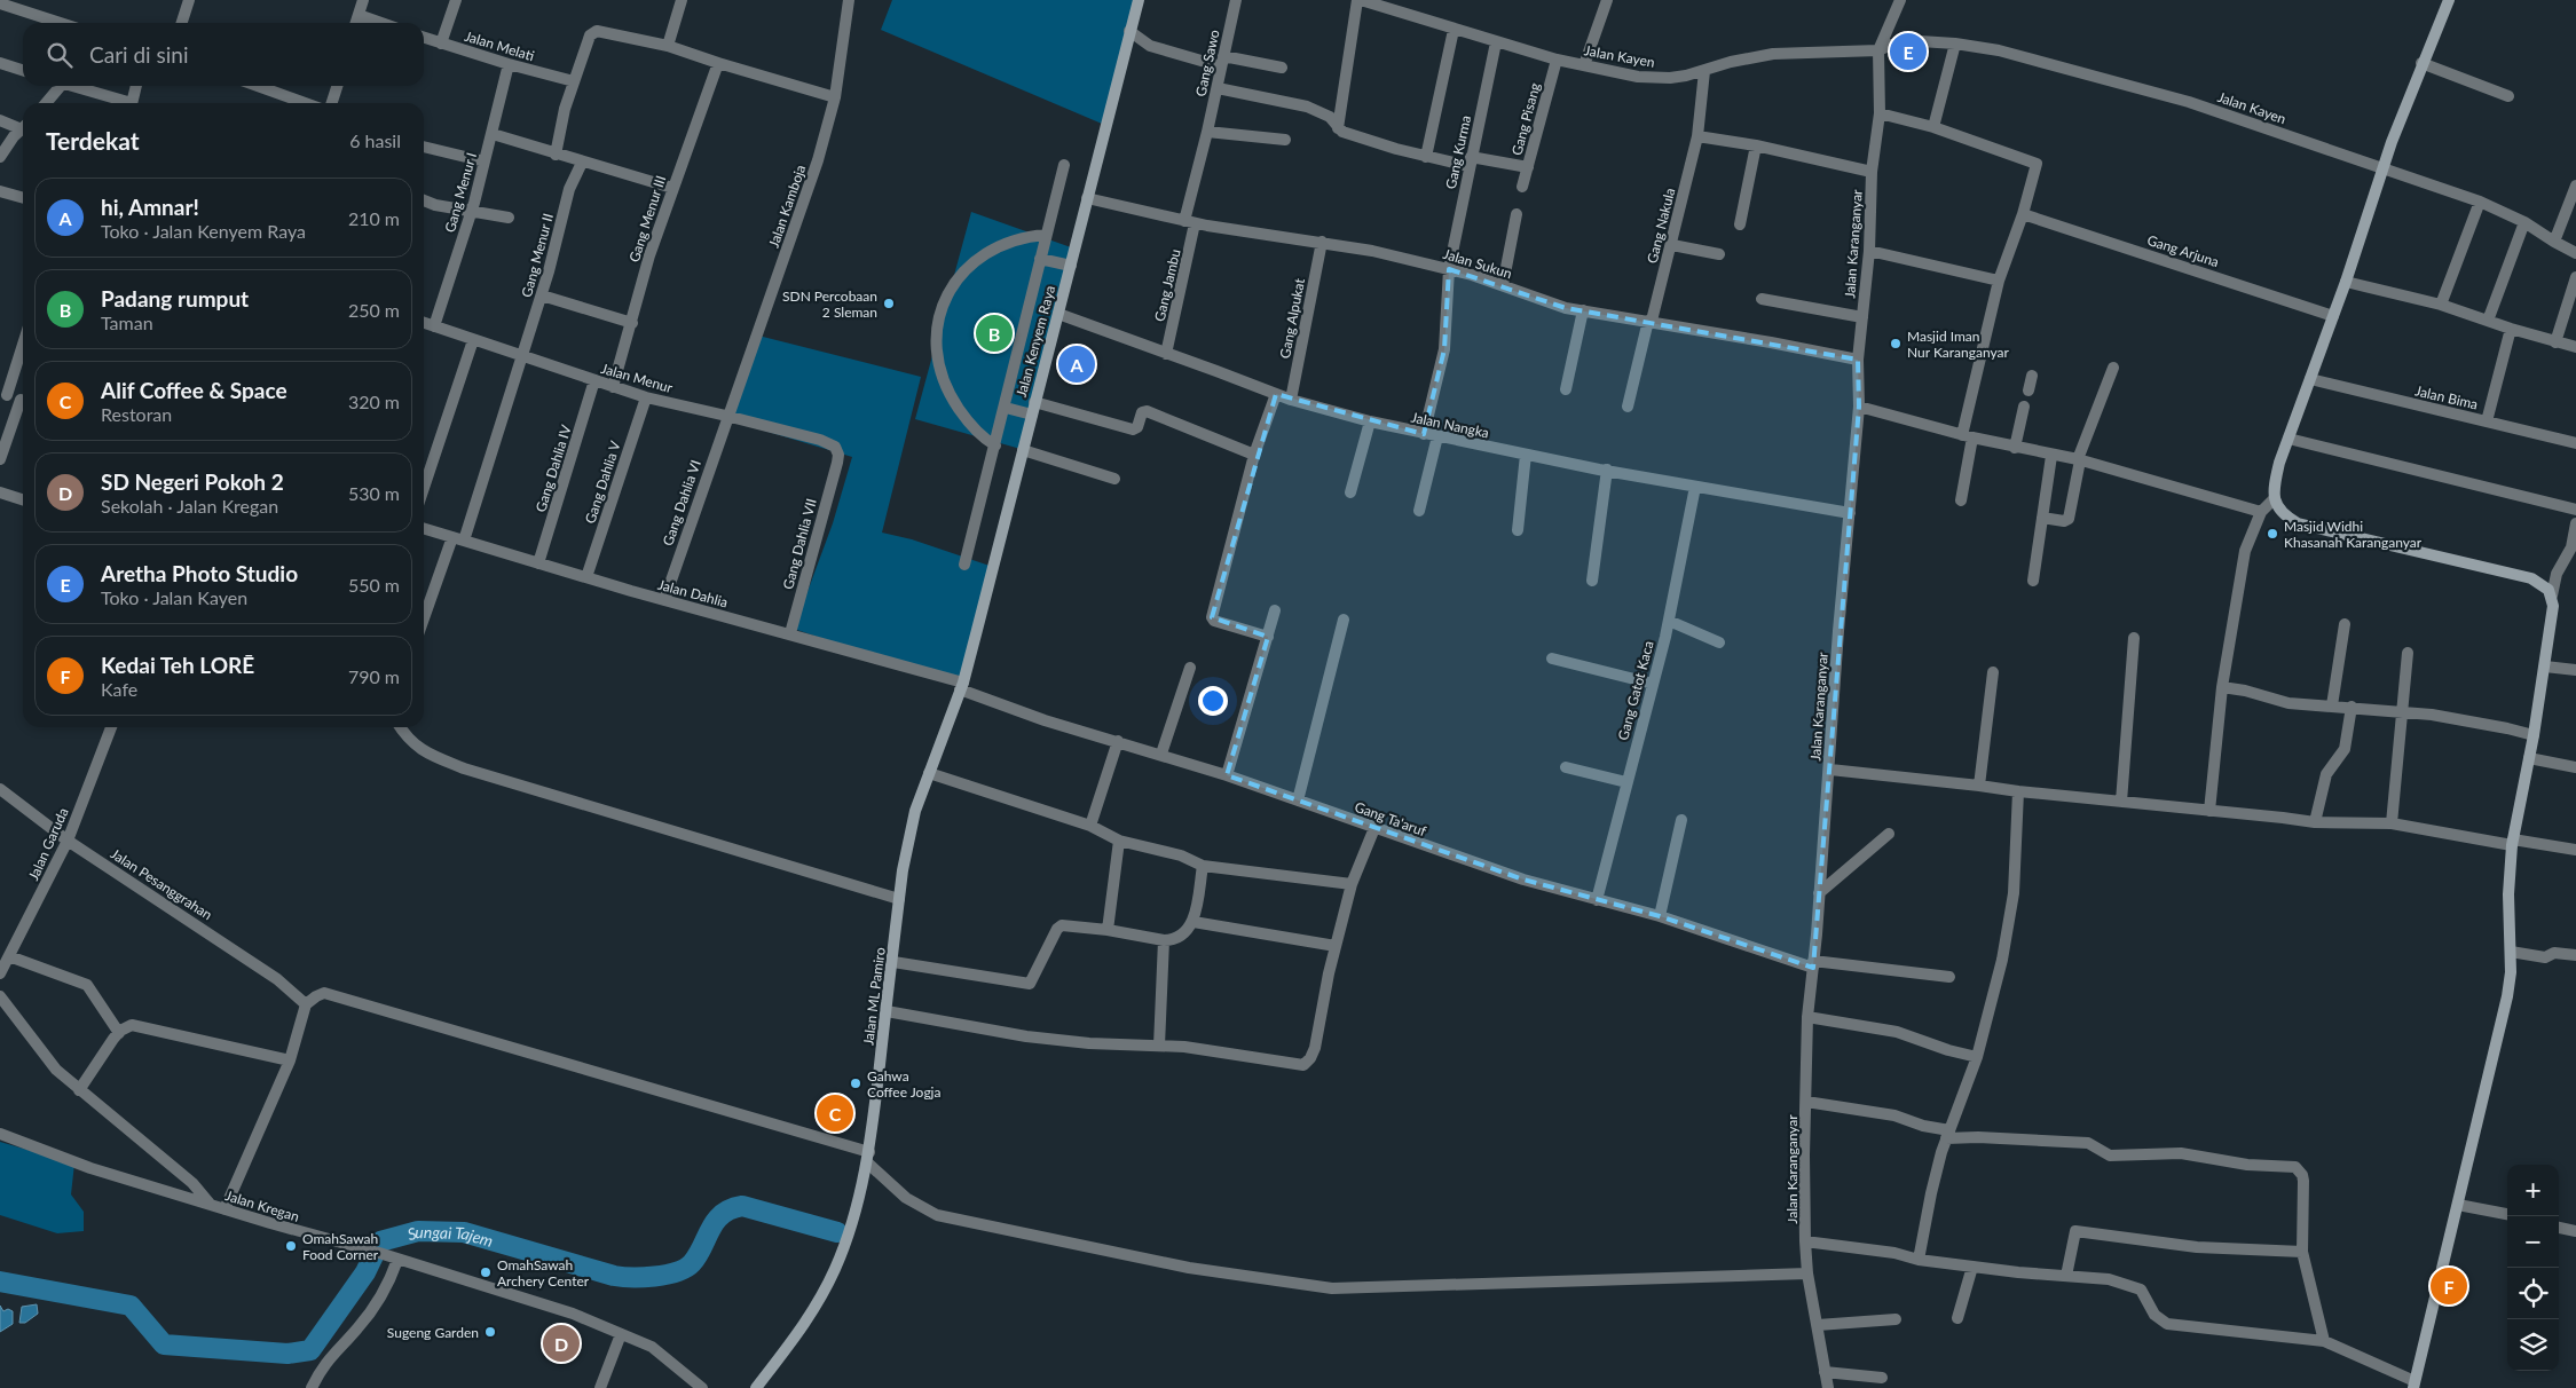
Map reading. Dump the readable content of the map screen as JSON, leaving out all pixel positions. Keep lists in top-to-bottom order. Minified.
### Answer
{"streets":{"main road":["Jalan Kenyem Raya","Jalan ML Pamiro"],"street":["Jalan Melati","Jalan Kayen","Gang Sawo","Gang Pisang","Gang Kurma","Gang Menur I","Jalan Kamboja","Gang Menur III","Gang Nakula","Jalan Karanganyar","Gang Arjuna","Gang Menur II","Jalan Sukun","Gang Jambu","Gang Alpukat","Jalan Menur","Jalan Bima","Jalan Nangka","Gang Dahlia IV","Gang Dahlia V","Gang Dahlia VI","Gang Dahlia VII","Jalan Dahlia","Gang Gatot Kaca","Gang Ta'aruf","Jalan Garuda","Jalan Pesanggrahan","Jalan Kregan"]},"crossings":[["Jalan Melati","Gang Menur I"],["Jalan Kayen","Gang Pisang"],["Jalan Kayen","Gang Kurma"],["Jalan Kayen","Gang Nakula"],["Jalan Kayen","Jalan Karanganyar"],["Gang Sawo","Jalan Sukun"],["Gang Sawo","Gang Jambu"],["Gang Kurma","Jalan Sukun"],["Gang Kurma","Jalan Nangka"],["Gang Menur I","Jalan Menur"],["Jalan Kamboja","Jalan Menur"],["Jalan Kamboja","Gang Dahlia VI"],["Gang Menur III","Jalan Menur"],["Gang Nakula","Jalan Sukun"],["Jalan Karanganyar","Jalan Sukun"],["Jalan Karanganyar","Jalan Nangka"],["Jalan Karanganyar","Gang Ta'aruf"],["Gang Menur II","Jalan Menur"],["Gang Menur II","Jalan Dahlia"],["Jalan Sukun","Gang Jambu"],["Jalan Sukun","Gang Alpukat"],["Jalan Sukun","Jalan Kenyem Raya"],["Gang Jambu","Jalan Nangka"],["Gang Alpukat","Jalan Nangka"],["Jalan Kenyem Raya","Jalan Nangka"],["Jalan Kenyem Raya","Jalan Dahlia"],["Jalan Kenyem Raya","Gang Ta'aruf"],["Jalan Kenyem Raya","Jalan ML Pamiro"],["Jalan Menur","Gang Dahlia IV"],["Jalan Menur","Gang Dahlia V"],["Jalan Menur","Gang Dahlia VI"],["Jalan Menur","Gang Dahlia VII"],["Jalan Nangka","Gang Gatot Kaca"],["Gang Dahlia IV","Jalan Dahlia"],["Gang Dahlia V","Jalan Dahlia"],["Gang Dahlia VI","Jalan Dahlia"],["Gang Dahlia VII","Jalan Dahlia"],["Jalan Dahlia","Gang Ta'aruf"],["Jalan Dahlia","Jalan ML Pamiro"],["Gang Gatot Kaca","Gang Ta'aruf"],["Gang Ta'aruf","Jalan ML Pamiro"],["Jalan Garuda","Jalan Pesanggrahan"]],"water":["Sungai Tajem"],"places":["SDN Percobaan 2 Sleman","Masjid Iman Nur Karanganyar","Masjid Widhi Khasanah Karanganyar","Gahwa Coffee Jogja","OmahSawah Food Corner","OmahSawah Archery Center","Sugeng Garden"],"page":{"search":"Cari di sini","pins":["E","B","A","C","F","D"],"heading":["Terdekat","6 hasil"],"list":[{"mark":"A","name":"hi, Amnar!","note":"Toko · Jalan Kenyem Raya","value":"210 m"},{"mark":"B","name":"Padang rumput","note":"Taman","value":"250 m"},{"mark":"C","name":"Alif Coffee & Space","note":"Restoran","value":"320 m"},{"mark":"D","name":"SD Negeri Pokoh 2","note":"Sekolah · Jalan Kregan","value":"530 m"},{"mark":"E","name":"Aretha Photo Studio","note":"Toko · Jalan Kayen","value":"550 m"},{"mark":"F","name":"Kedai Teh LORĒ","note":"Kafe","value":"790 m"}],"map_buttons":["+","−"]}}
